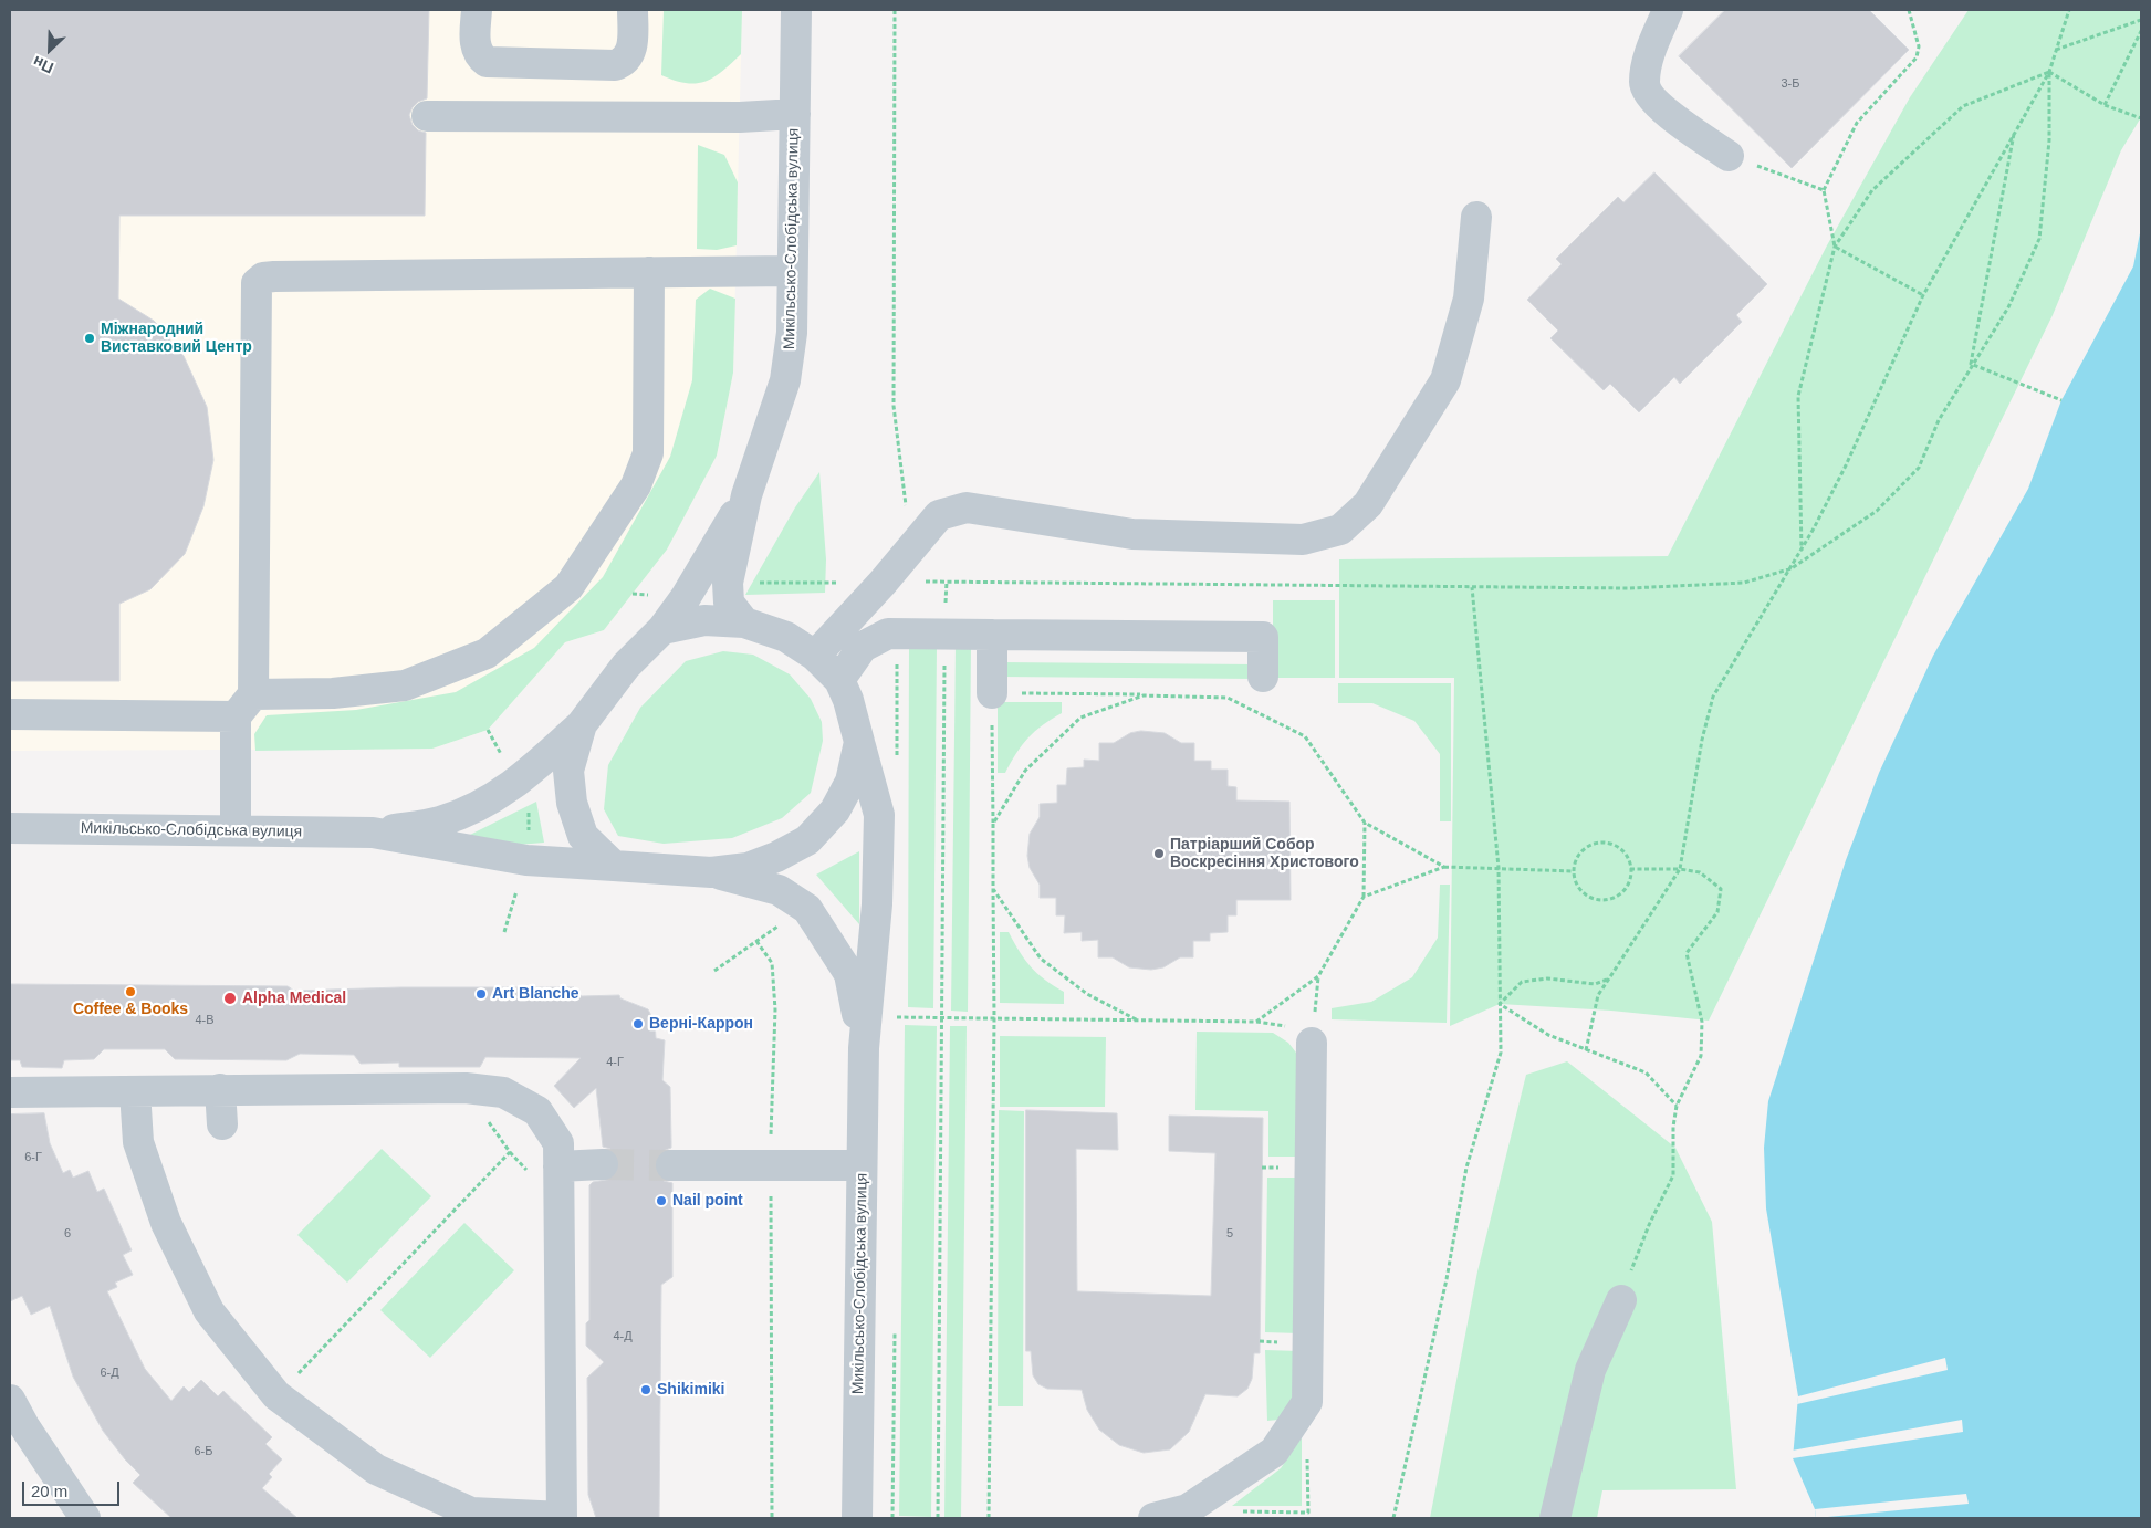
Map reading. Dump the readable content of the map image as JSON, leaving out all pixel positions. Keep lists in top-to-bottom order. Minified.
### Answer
{"streets":{"street":["Микільсько-Слобідська вулиця"]},"places":["Міжнародний Виставковий Центр","Патріарший Собор Воскресіння Христового","Coffee & Books","Art Blanche","Alpha Medical","Верні-Каррон","Nail point","Shikimiki"],"house_numbers":["3-Б","4-В","4-Г","6-Г","6","5","4-Д","6-Д","6-Б"],"scale_bar":"20 m","north":"bottom left"}
